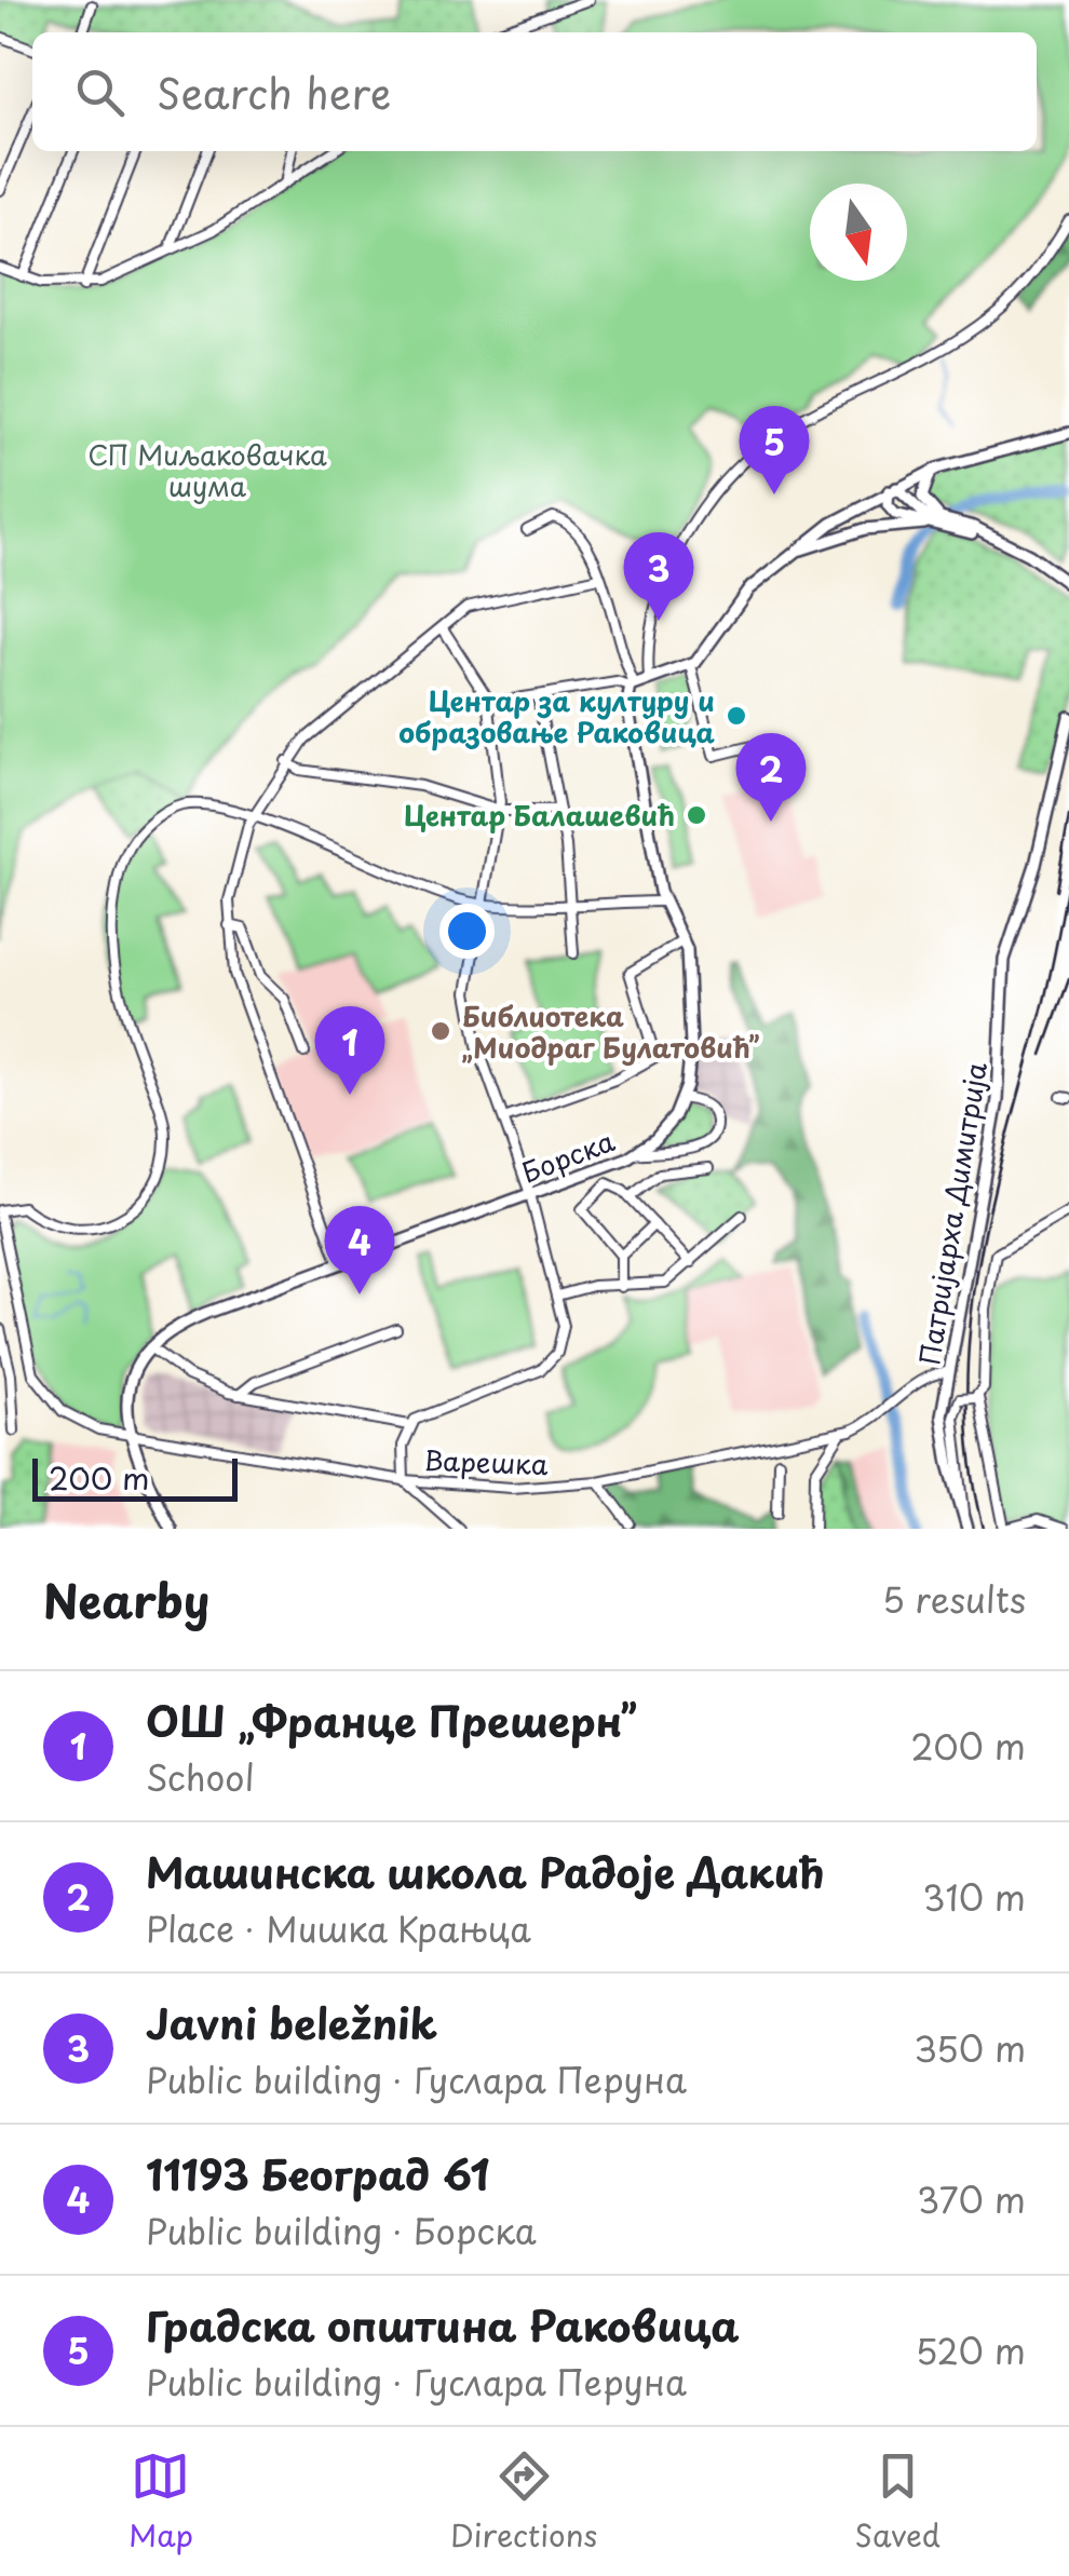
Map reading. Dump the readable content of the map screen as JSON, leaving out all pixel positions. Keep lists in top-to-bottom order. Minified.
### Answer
{"streets":{"main road":["Борска","Патријарха Димитрија"],"street":["Варешка"]},"crossings":[["Патријарха Димитрија","Варешка"]],"parks":["СП Миљаковачка шума"],"places":["Центар за културу и образовање Раковица","Центар Балашевић","Библиотека „Миодраг Булатовић”"],"scale_bar":"200 m","north":"bottom","page":{"search":"Search here","pins":["5","3","2","1","4"],"scale":"200 m","heading":["Nearby","5 results"],"list":[{"mark":"1","name":"ОШ „Франце Прешерн”","note":"School","value":"200 m"},{"mark":"2","name":"Машинска школа Радоје Дакић","note":"Place · Мишка Крањца","value":"310 m"},{"mark":"3","name":"Javni beležnik","note":"Public building · Гуслара Перуна","value":"350 m"},{"mark":"4","name":"11193 Београд 61","note":"Public building · Борска","value":"370 m"},{"mark":"5","name":"Градска општина Раковица","note":"Public building · Гуслара Перуна","value":"520 m"}],"nav":["Map","Directions","Saved"]}}
